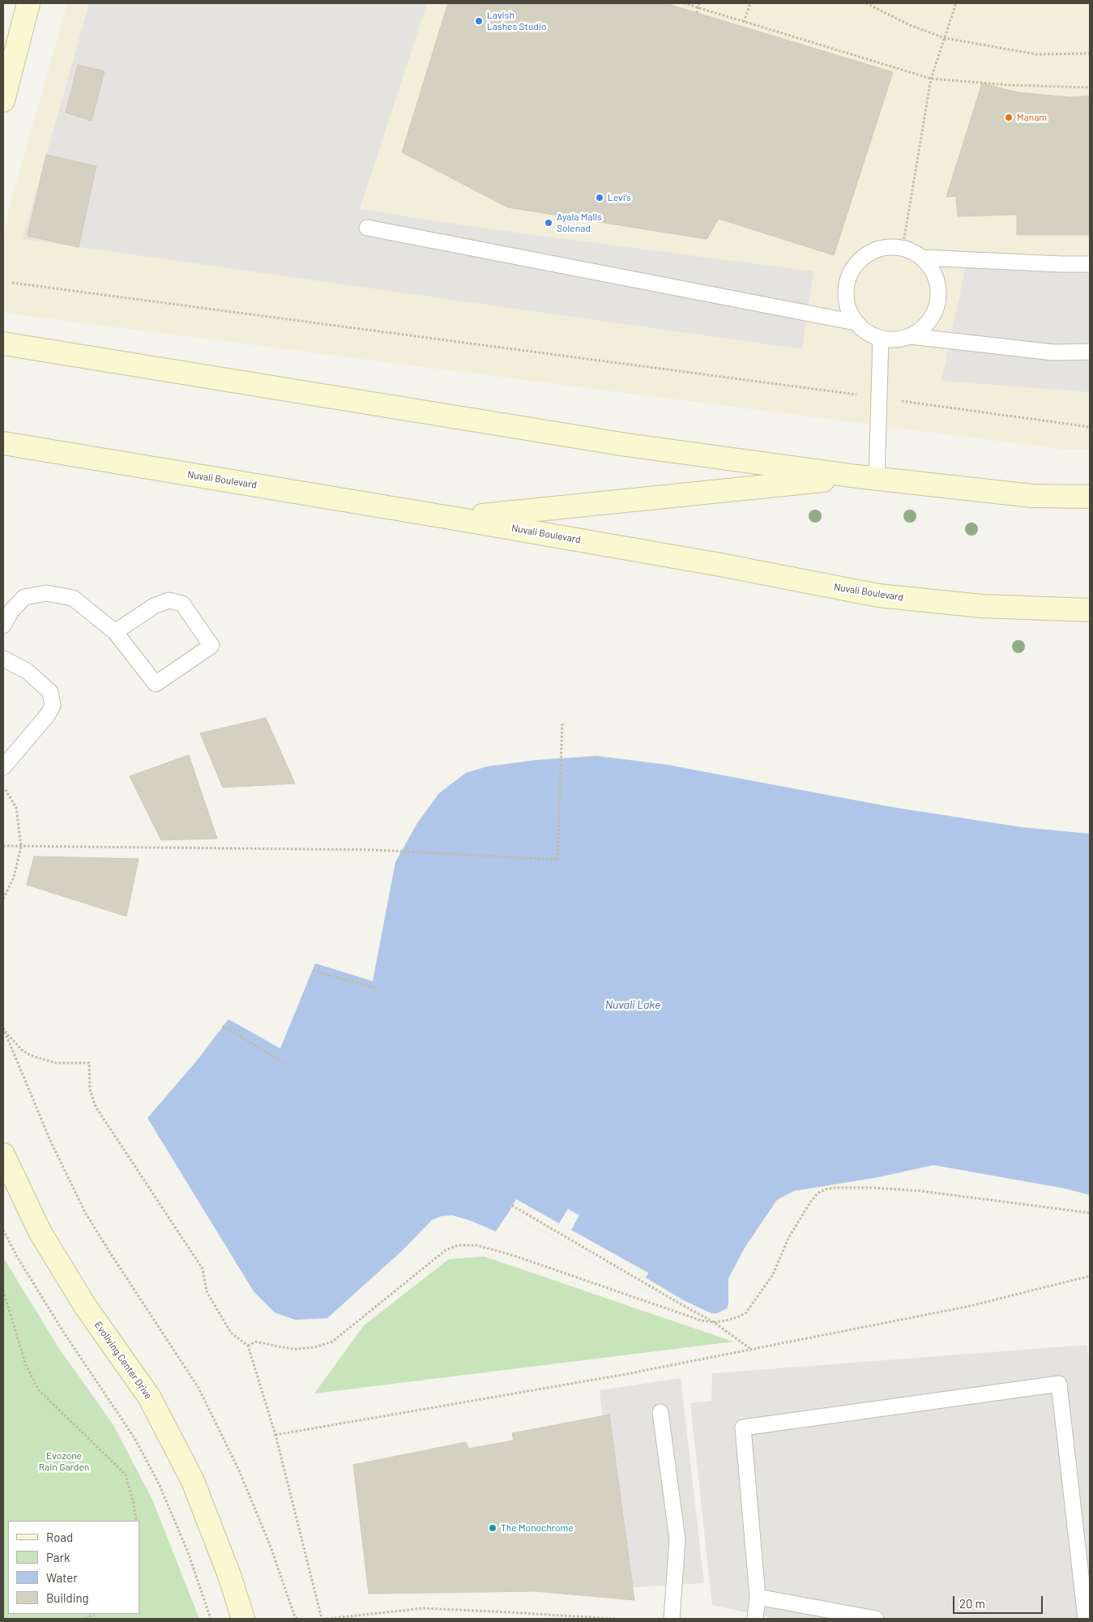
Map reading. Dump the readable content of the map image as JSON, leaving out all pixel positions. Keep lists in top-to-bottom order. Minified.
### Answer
{"streets":{"main road":["Nuvali Boulevard","Evoliving Center Drive"]},"water":["Nuvali Lake"],"parks":["Evozone Rain Garden"],"places":["Lavish Lashes Studio","Manam","Levi's","Ayala Malls Solenad","The Monochrome"],"legend":["Road","Park","Water","Building"],"scale_bar":"20 m"}
